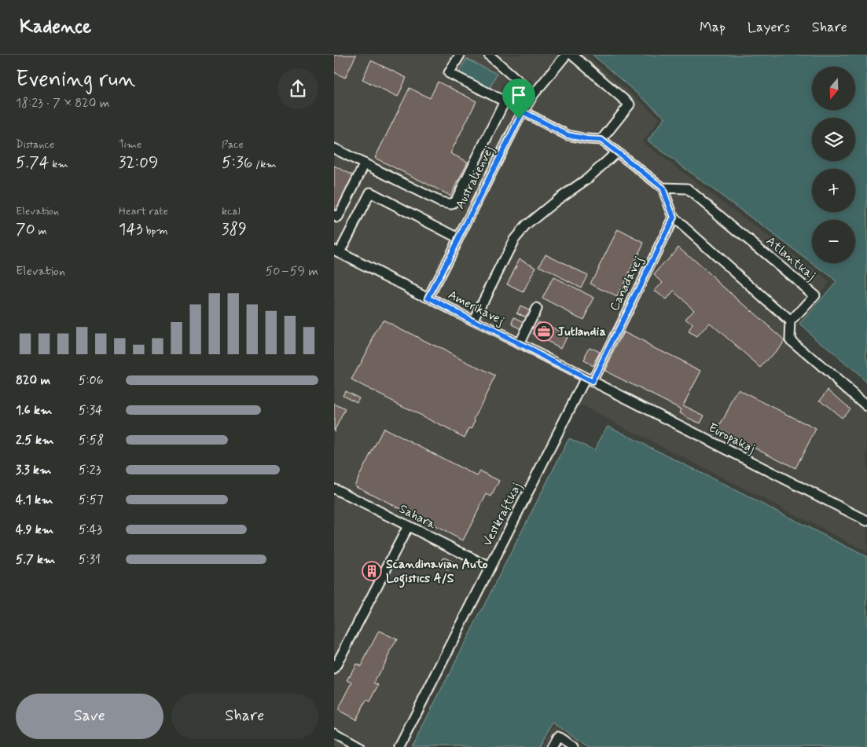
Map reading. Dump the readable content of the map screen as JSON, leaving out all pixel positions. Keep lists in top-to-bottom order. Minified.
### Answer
{"streets":{"street":["Australienvej","Atlantkaj","Canadavej","Amerikavej","Europakaj","Vestkraftkaj","Sahara"]},"crossings":[["Australienvej","Amerikavej"],["Canadavej","Amerikavej"],["Canadavej","Europakaj"],["Canadavej","Vestkraftkaj"],["Amerikavej","Europakaj"],["Amerikavej","Vestkraftkaj"],["Europakaj","Vestkraftkaj"],["Vestkraftkaj","Sahara"]],"places":{"office":["Jutlandia"],"building":["Scandinavian Auto Logistics A/S"]},"north":"bottom","page":{"header":"Kadence","nav":["Map","Layers","Share"],"heading":["Evening run","18:23 · 7 × 820 m"],"map_buttons":["+","−"],"stats":[["Distance","5.74 km"],["Time","32:09"],["Pace","5:36 /km"],["Elevation","70 m"],["Heart rate","143 bpm"],["kcal","389"]],"chart":["Elevation","50–59 m"],"list":[{"name":"820 m","note":"5:06"},{"name":"1.6 km","note":"5:34"},{"name":"2.5 km","note":"5:58"},{"name":"3.3 km","note":"5:23"},{"name":"4.1 km","note":"5:57"},{"name":"4.9 km","note":"5:43"},{"name":"5.7 km","note":"5:31"}],"buttons":["Save","Share"]}}
